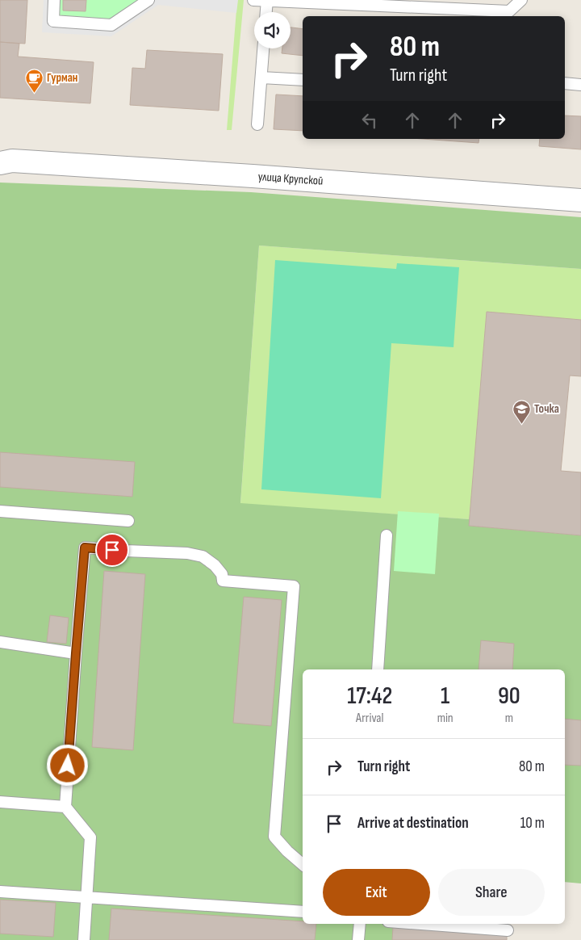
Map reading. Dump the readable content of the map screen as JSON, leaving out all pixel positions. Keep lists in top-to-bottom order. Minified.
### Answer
{"streets":{"street":["улица Крупской"]},"places":{"cafe":["Гурман"],"school or university":["Точка"]},"page":{"turn":["80 m","Turn right"],"eta":["17:42","Arrival","1","min","90","m"],"list":[{"name":"Turn right","value":"80 m"},{"name":"Arrive at destination","value":"10 m"}],"buttons":["Exit","Share"]}}
